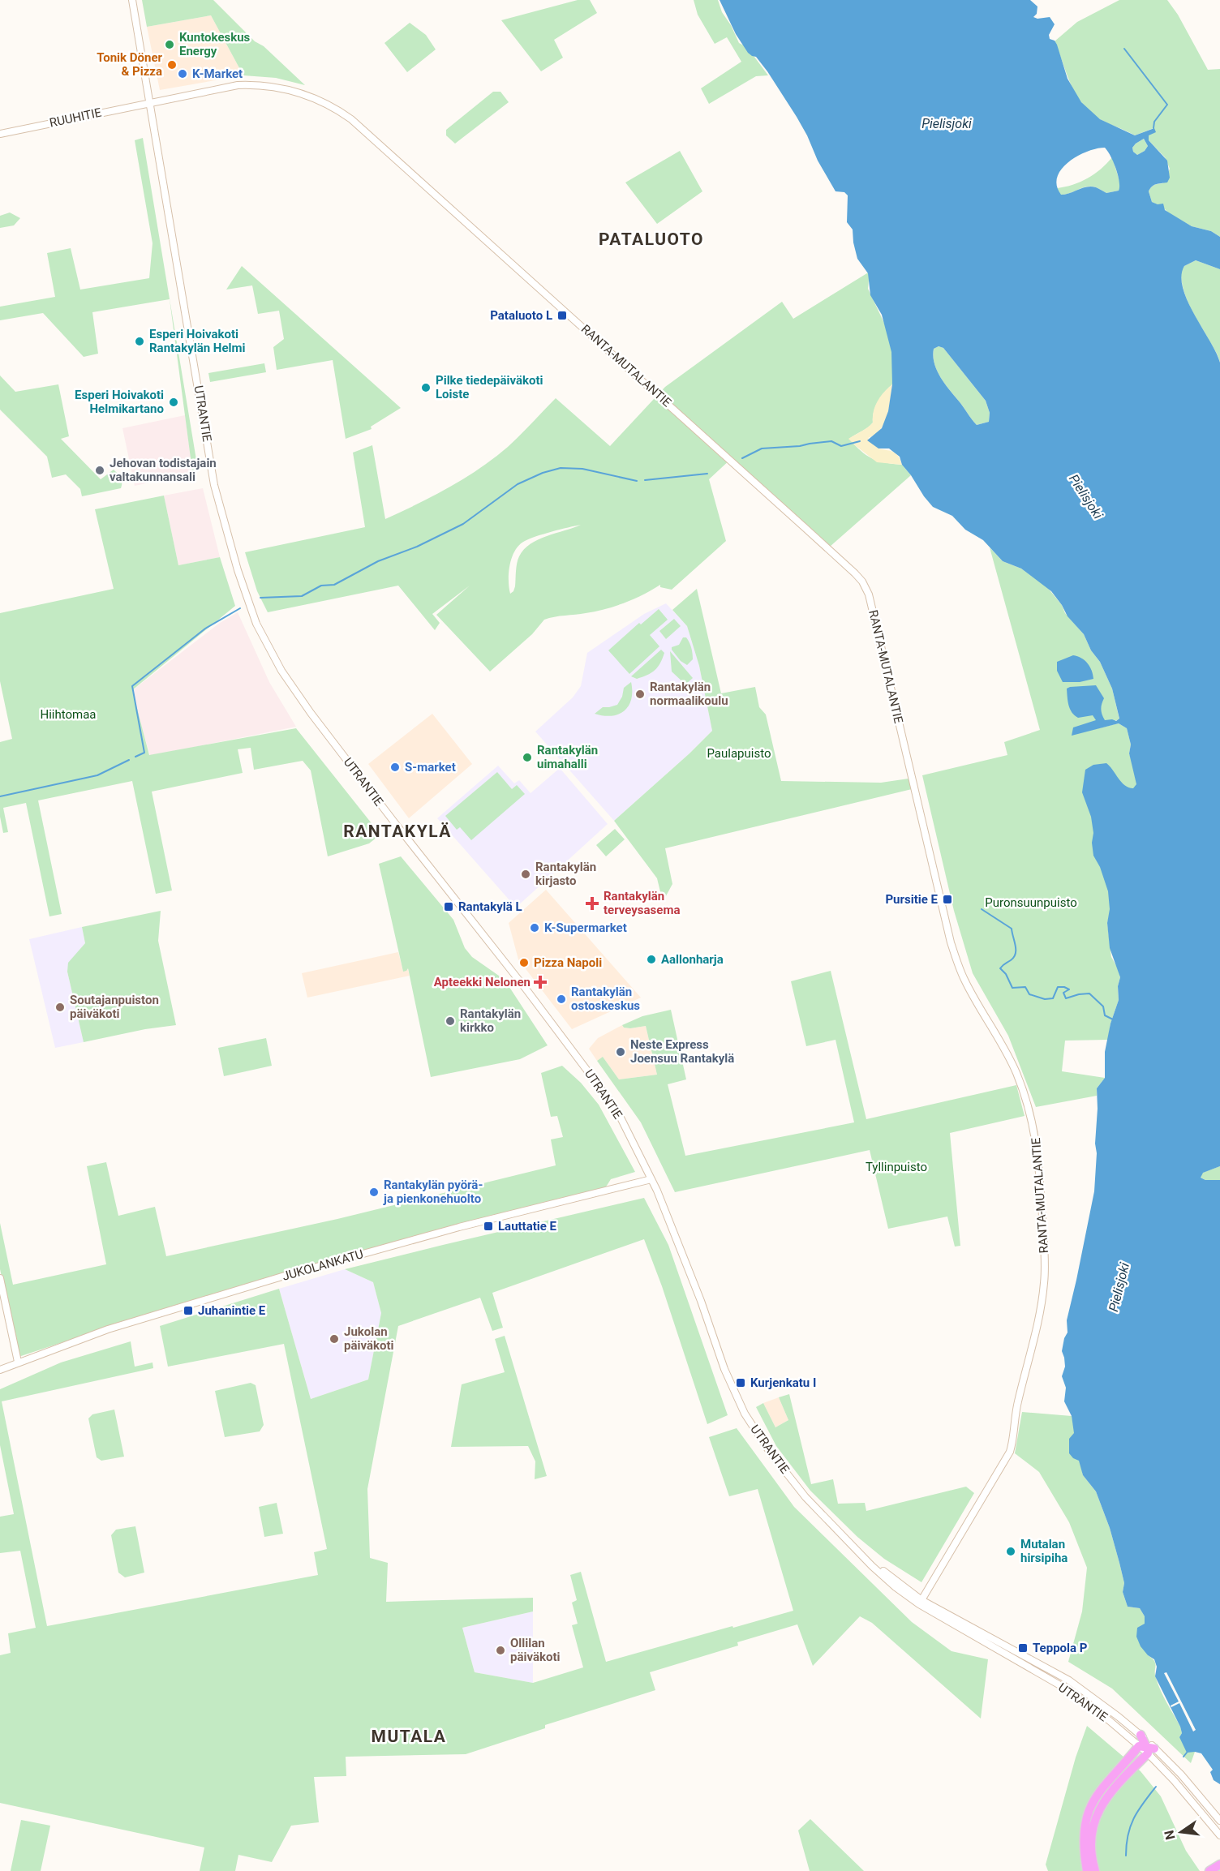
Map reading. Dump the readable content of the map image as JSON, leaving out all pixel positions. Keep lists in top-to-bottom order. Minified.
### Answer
{"streets":{"main road":["RUUHITIE","RANTA-MUTALANTIE","UTRANTIE","JUKOLANKATU"]},"crossings":[["RUUHITIE","RANTA-MUTALANTIE"],["RUUHITIE","UTRANTIE"],["RANTA-MUTALANTIE","UTRANTIE"],["UTRANTIE","JUKOLANKATU"]],"districts":["PATALUOTO","RANTAKYLÄ","MUTALA"],"water":["Pielisjoki"],"parks":["Hiihtomaa","Paulapuisto","Puronsuunpuisto","Tyllinpuisto"],"places":{"other":["Kuntokeskus Energy","Tonik Döner & Pizza","K-Market","Esperi Hoivakoti Rantakylän Helmi","Pilke tiedepäiväkoti Loiste","Esperi Hoivakoti Helmikartano","Jehovan todistajain valtakunnansali","Rantakylän normaalikoulu","Rantakylän uimahalli","S-market","Rantakylän kirjasto","K-Supermarket","Aallonharja","Pizza Napoli","Rantakylän ostoskeskus","Soutajanpuiston päiväkoti","Rantakylän kirkko","Neste Express Joensuu Rantakylä","Rantakylän pyörä- ja pienkonehuolto","Jukolan päiväkoti","Mutalan hirsipiha","Ollilan päiväkoti"],"transit":["Pataluoto L","Pursitie E","Rantakylä L","Lauttatie E","Juhanintie E","Kurjenkatu I","Teppola P"],"health":["Rantakylän terveysasema","Apteekki Nelonen"]},"north":"left"}
